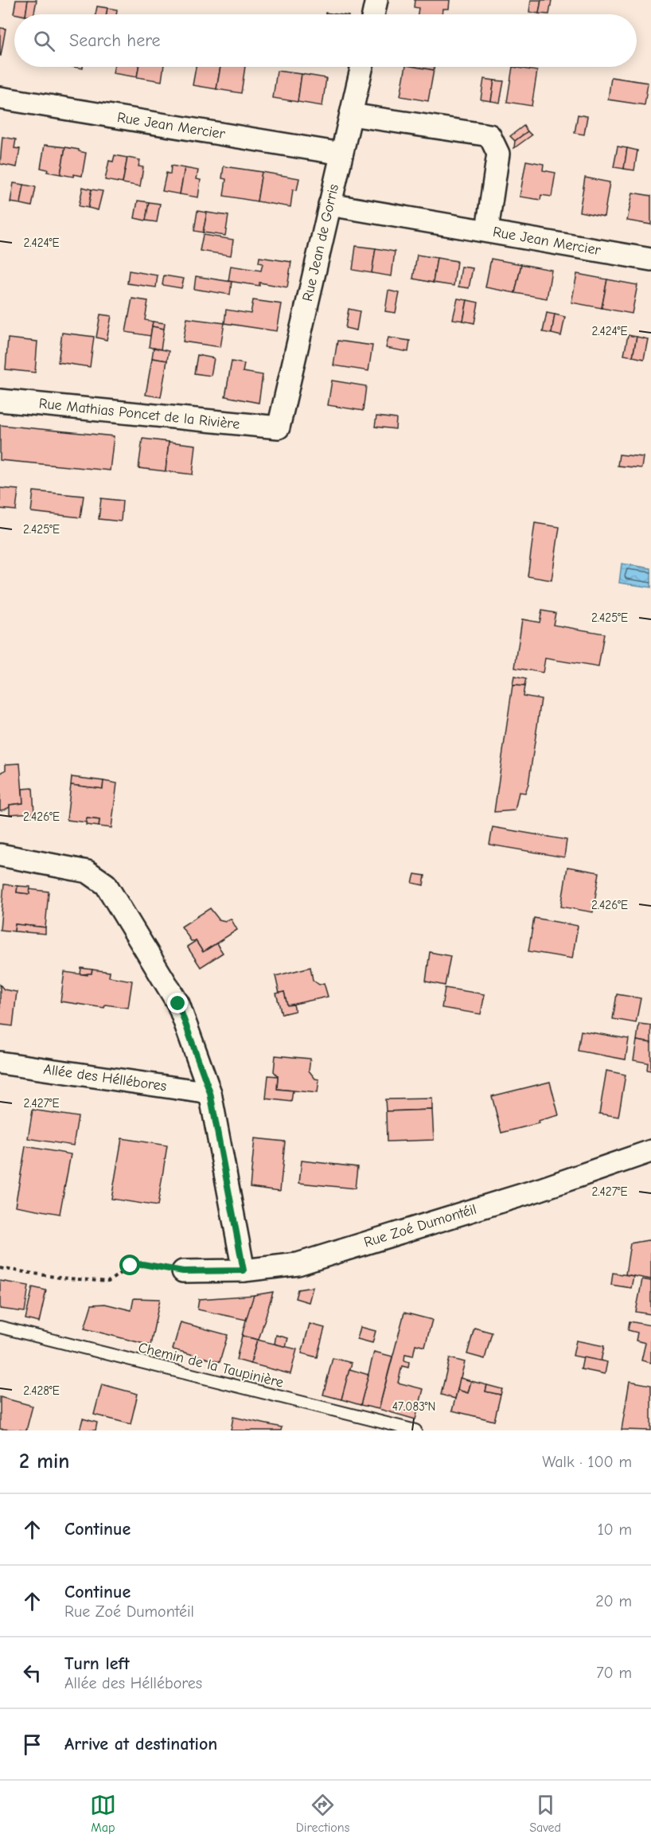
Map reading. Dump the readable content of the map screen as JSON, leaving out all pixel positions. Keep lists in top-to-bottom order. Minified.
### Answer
{"streets":{"street":["Rue Jean Mercier","Rue Jean de Gorris","Rue Mathias Poncet de la Rivière","Allée des Héllébores","Rue Zoé Dumontéil"],"lane":["Chemin de la Taupinière"]},"crossings":[["Rue Jean Mercier","Rue Jean de Gorris"],["Rue Jean de Gorris","Rue Mathias Poncet de la Rivière"]],"page":{"search":"Search here","heading":["2 min","Walk · 100 m"],"list":[["Continue","10 m"],["Continue","Rue Zoé Dumontéil","20 m"],["Turn left","Allée des Héllébores","70 m"],"Arrive at destination"],"nav":["Map","Directions","Saved"]},"coordinates":["2.424°E","2.425°E","2.426°E","2.427°E","2.428°E","47.083°N"]}
